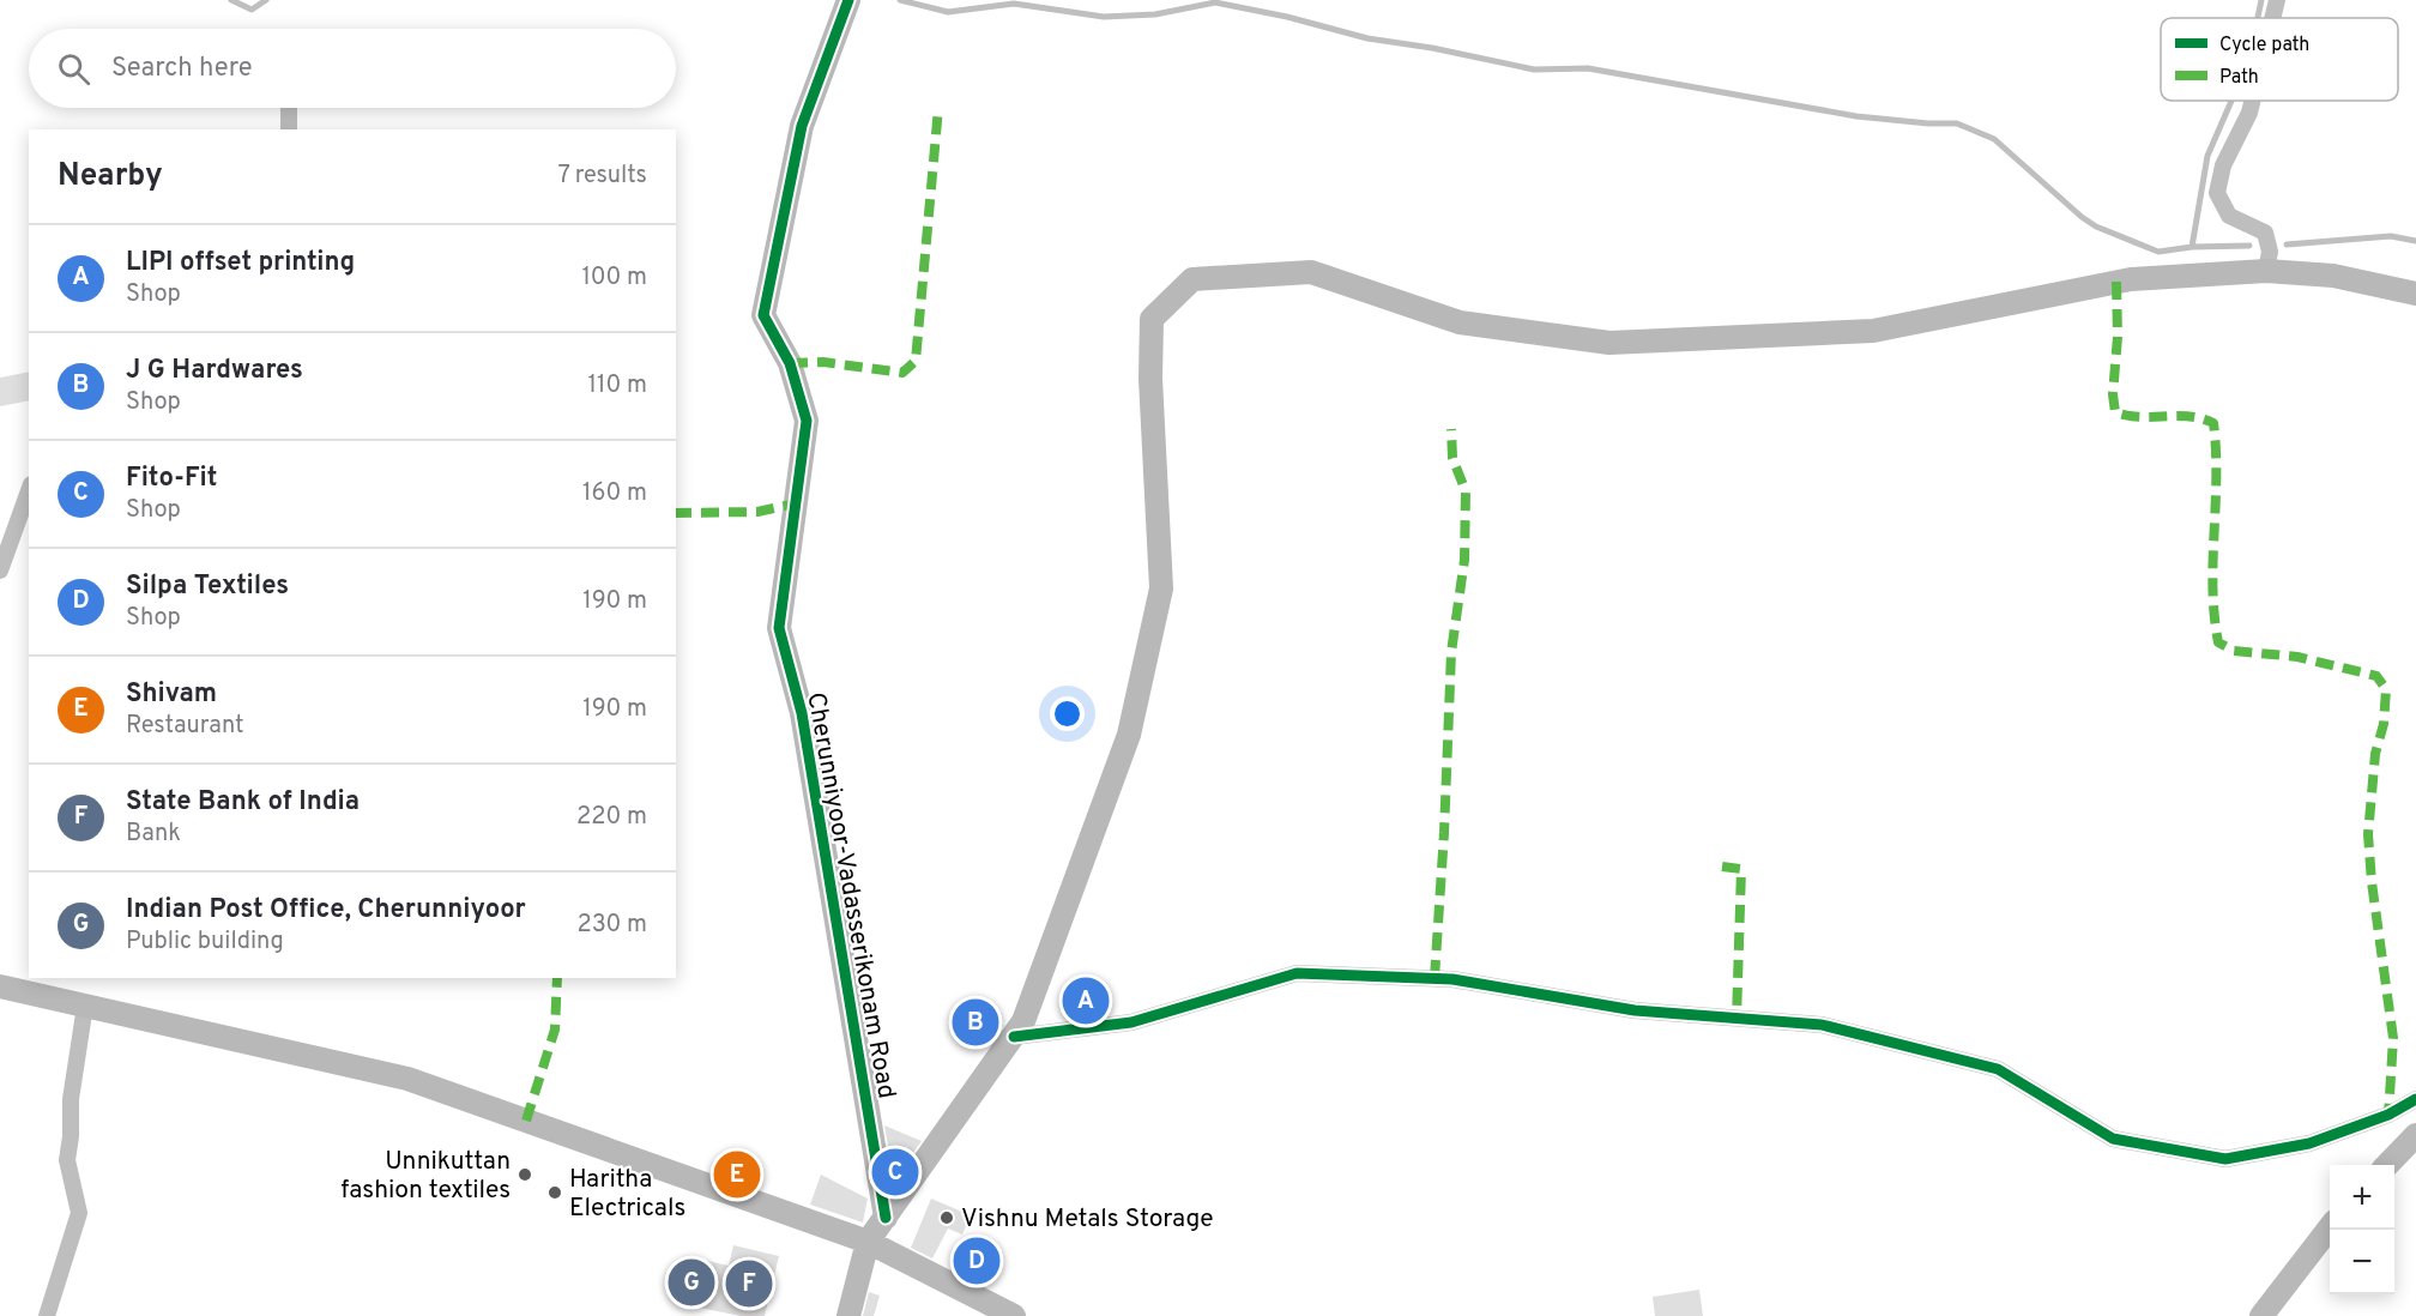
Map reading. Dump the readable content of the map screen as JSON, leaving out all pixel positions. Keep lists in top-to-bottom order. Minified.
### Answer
{"streets":{"main road":["Cherunniyoor-Vadasserikonam Road"]},"places":["Unnikuttan fashion textiles","Haritha Electricals","Vishnu Metals Storage"],"legend":["Cycle path","Path"],"page":{"search":"Search here","heading":["Nearby","7 results"],"list":[{"mark":"A","name":"LIPI offset printing","note":"Shop","value":"100 m"},{"mark":"B","name":"J G Hardwares","note":"Shop","value":"110 m"},{"mark":"C","name":"Fito-Fit","note":"Shop","value":"160 m"},{"mark":"D","name":"Silpa Textiles","note":"Shop","value":"190 m"},{"mark":"E","name":"Shivam","note":"Restaurant","value":"190 m"},{"mark":"F","name":"State Bank of India","note":"Bank","value":"220 m"},{"mark":"G","name":"Indian Post Office, Cherunniyoor","note":"Public building","value":"230 m"}],"pins":["A","B","C","E","D","G","F"],"map_buttons":["+","−"]}}
